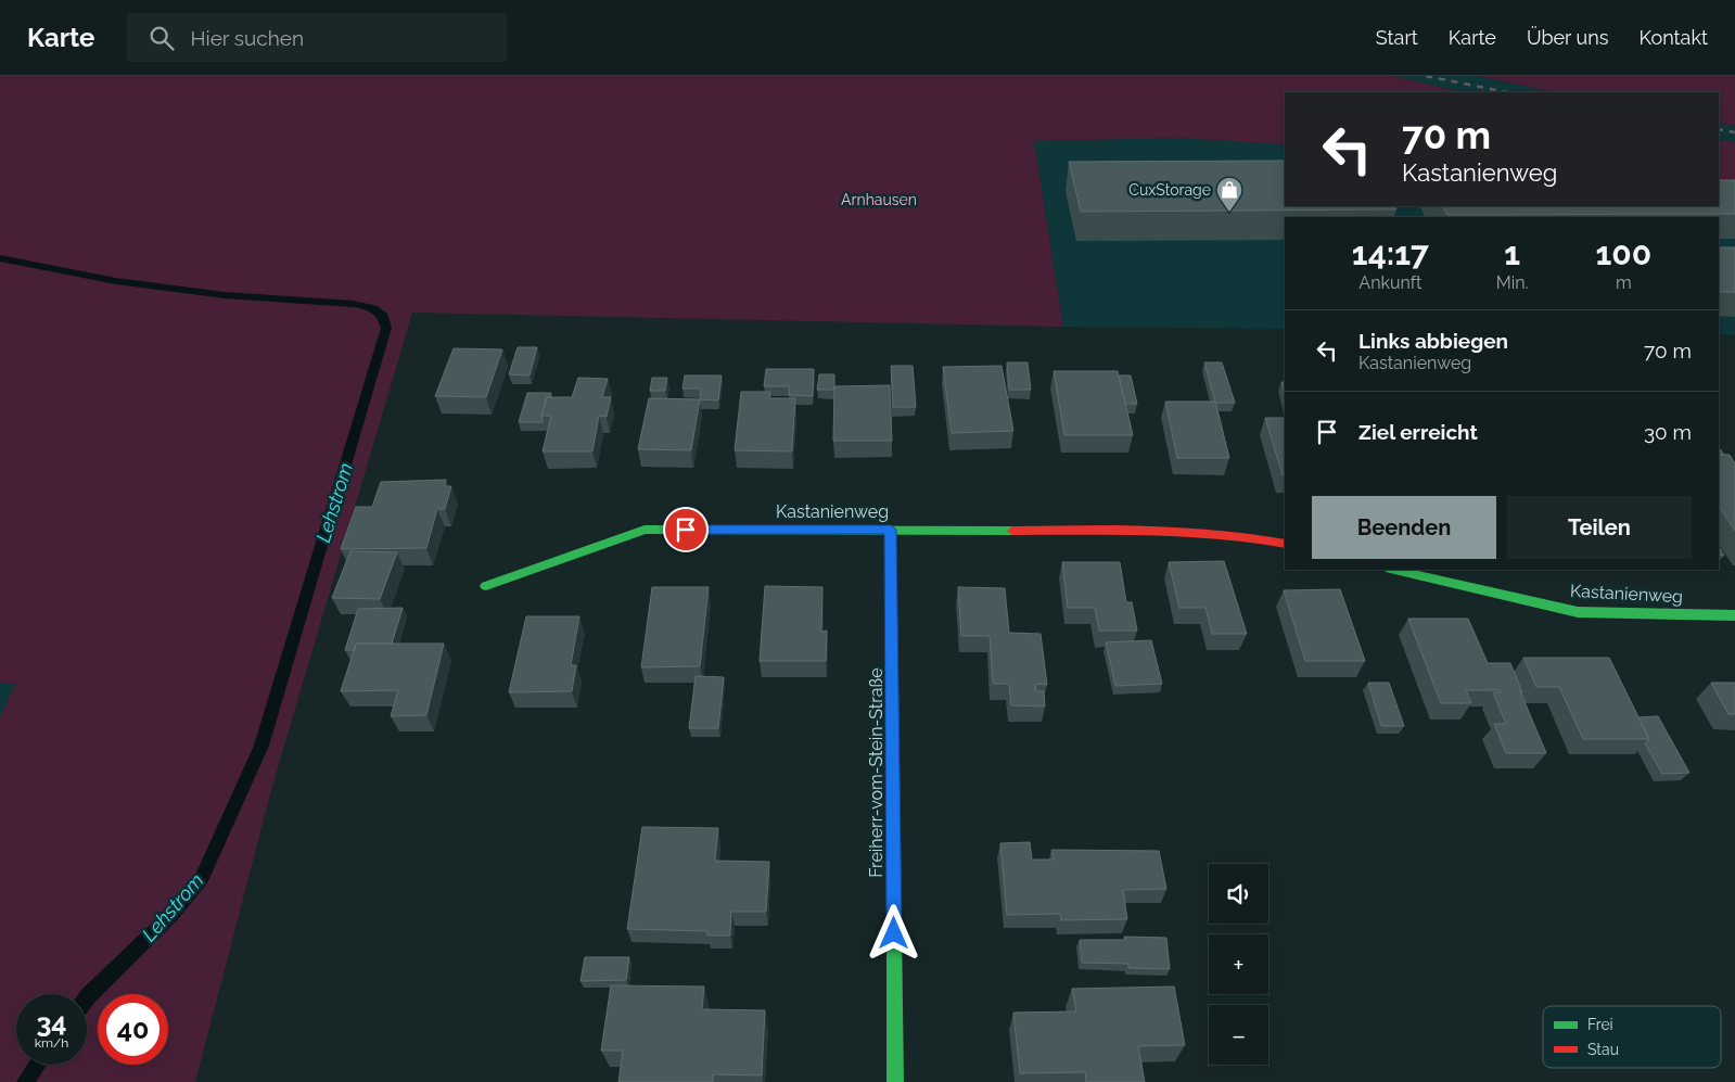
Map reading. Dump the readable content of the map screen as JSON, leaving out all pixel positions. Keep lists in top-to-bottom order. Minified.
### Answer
{"streets":{"street":["Kastanienweg","Freiherr-vom-Stein-Straße"]},"crossings":[["Kastanienweg","Freiherr-vom-Stein-Straße"]],"water":["Lehstrom"],"parks":["Arnhausen"],"places":{"shop":["CuxStorage"]},"legend":["Frei","Stau"],"page":{"header":"Karte","search":"Hier suchen","nav":["Start","Karte","Über uns","Kontakt"],"turn":["70 m","Kastanienweg"],"eta":["14:17","Ankunft","1","Min.","100","m"],"list":[{"name":"Links abbiegen","note":"Kastanienweg","value":"70 m"},{"name":"Ziel erreicht","value":"30 m"}],"buttons":["Beenden","Teilen"],"map_buttons":["+","−"],"speed":"34 km/h","limit":"40"}}
